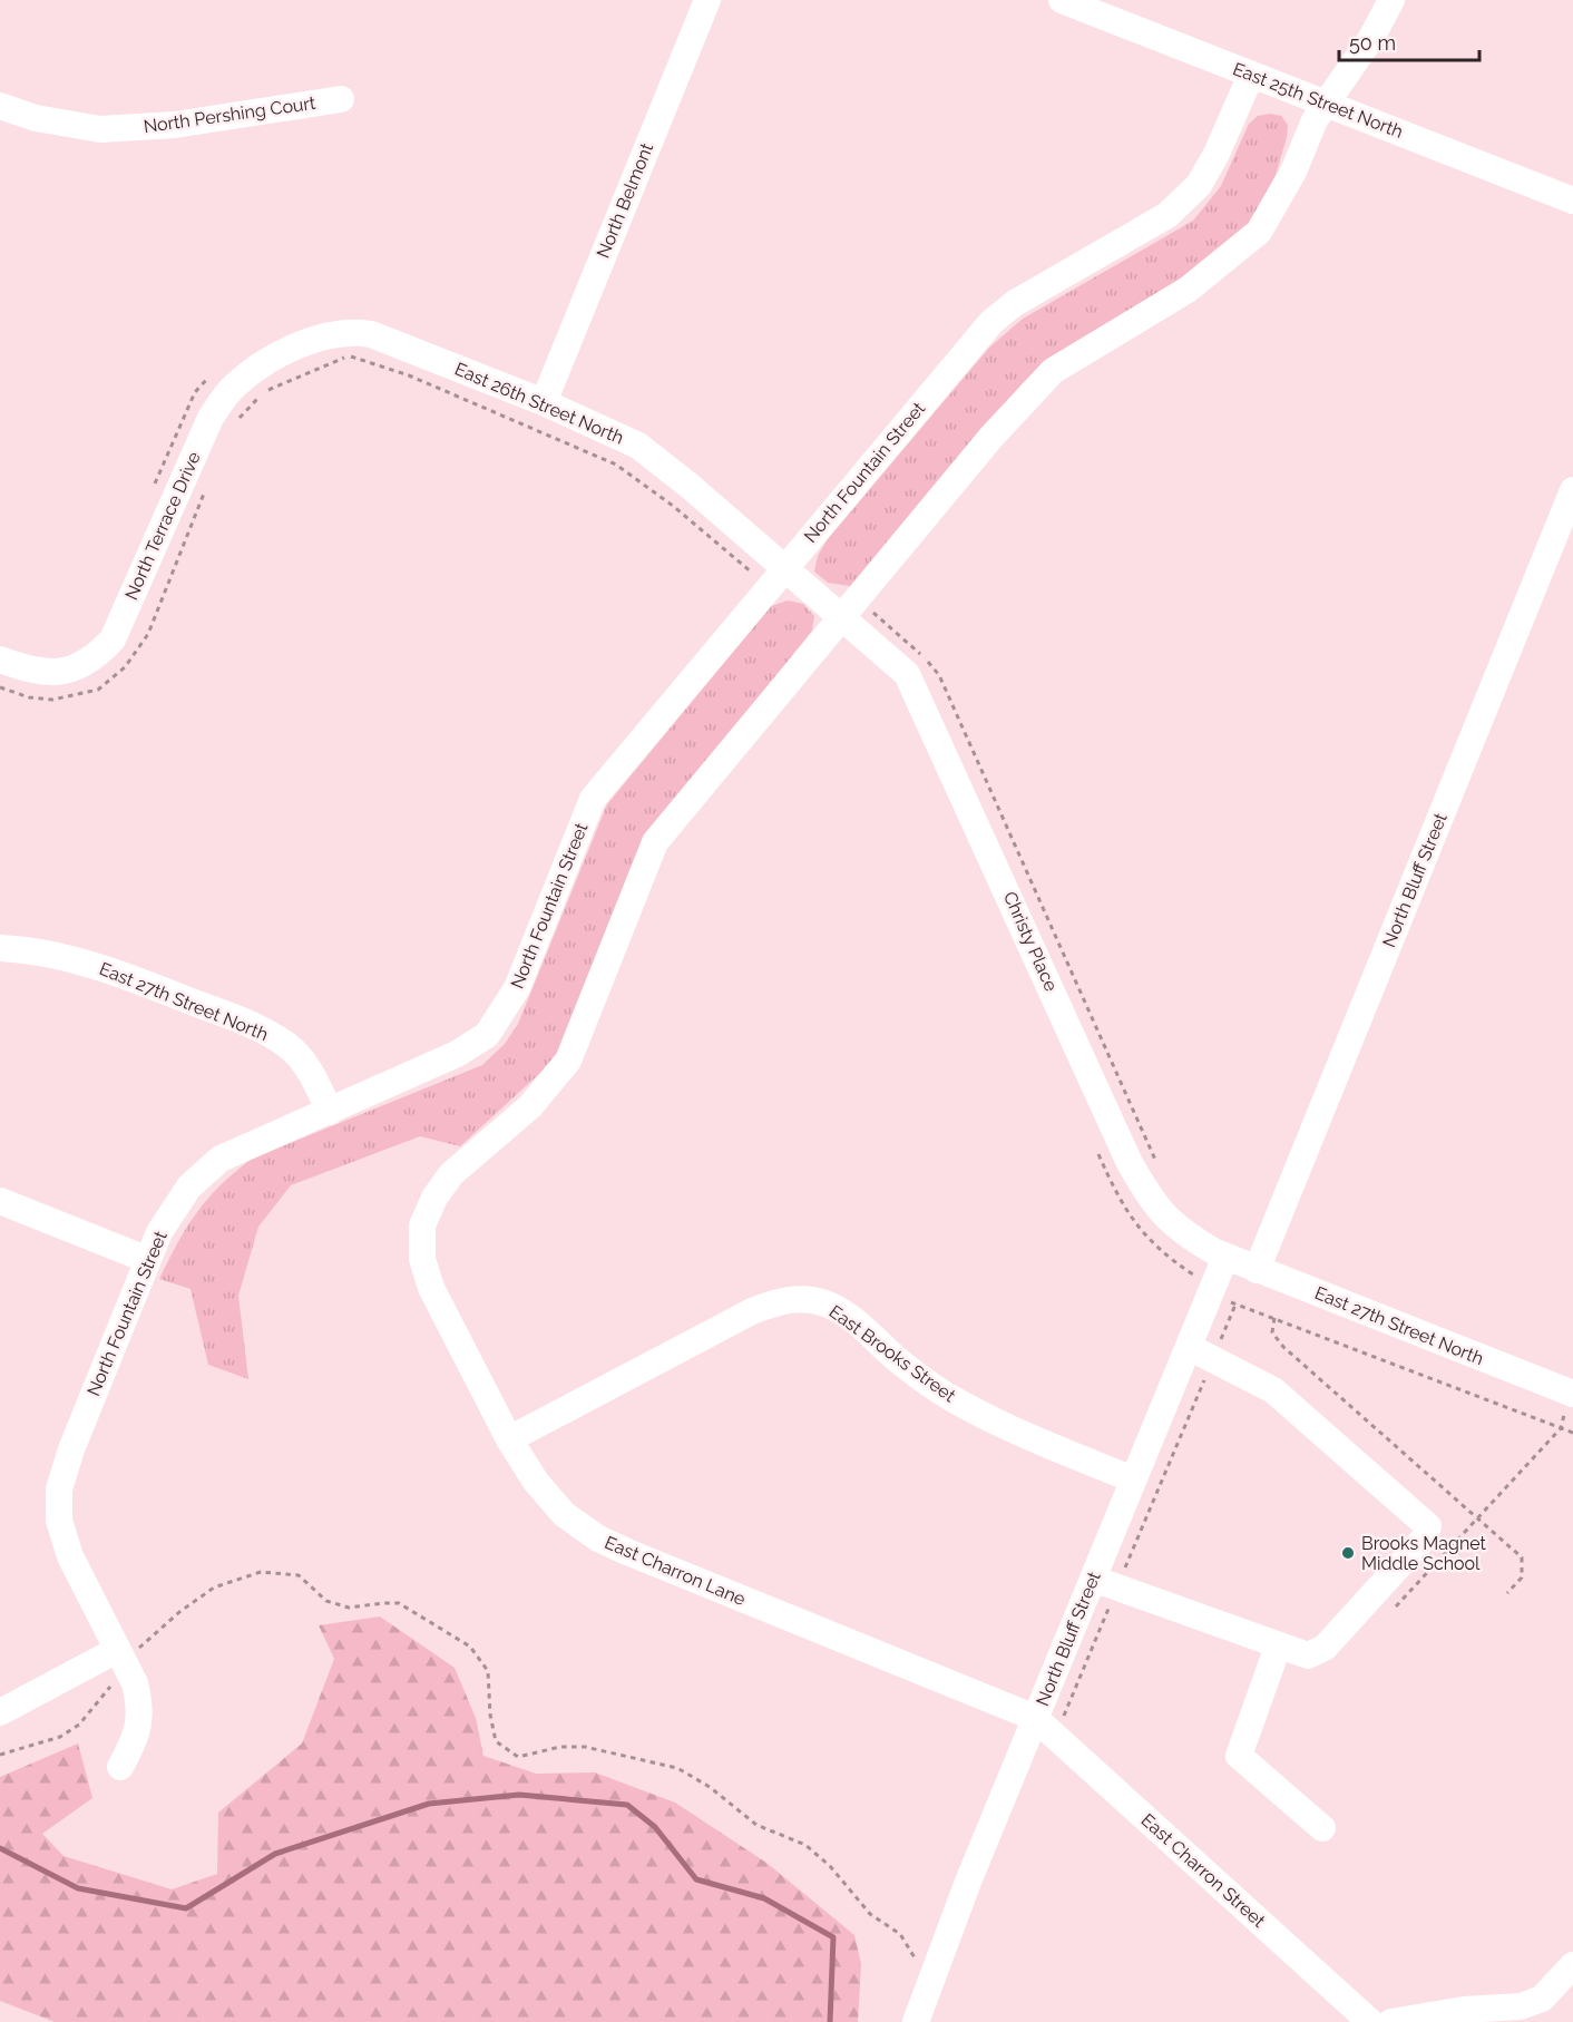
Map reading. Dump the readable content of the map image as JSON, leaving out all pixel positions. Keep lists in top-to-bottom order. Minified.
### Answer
{"streets":{"street":["East 25th Street North","North Pershing Court","North Belmont","East 26th Street North","North Fountain Street","North Terrace Drive","North Bluff Street","Christy Place","East 27th Street North","East Brooks Street","East Charron Lane","East Charron Street"]},"crossings":[["East 25th Street North","North Fountain Street"],["North Belmont","East 26th Street North"],["East 26th Street North","North Fountain Street"],["East 26th Street North","North Terrace Drive"],["East 26th Street North","Christy Place"],["East 26th Street North","East Charron Lane"],["North Fountain Street","East 27th Street North"],["North Bluff Street","Christy Place"],["North Bluff Street","East 27th Street North"],["North Bluff Street","East Brooks Street"],["North Bluff Street","East Charron Lane"],["North Bluff Street","East Charron Street"],["Christy Place","East 27th Street North"],["Christy Place","East Charron Lane"],["East Brooks Street","East Charron Lane"],["East Charron Lane","East Charron Street"]],"places":["Brooks Magnet Middle School"],"scale_bar":"50 m"}
